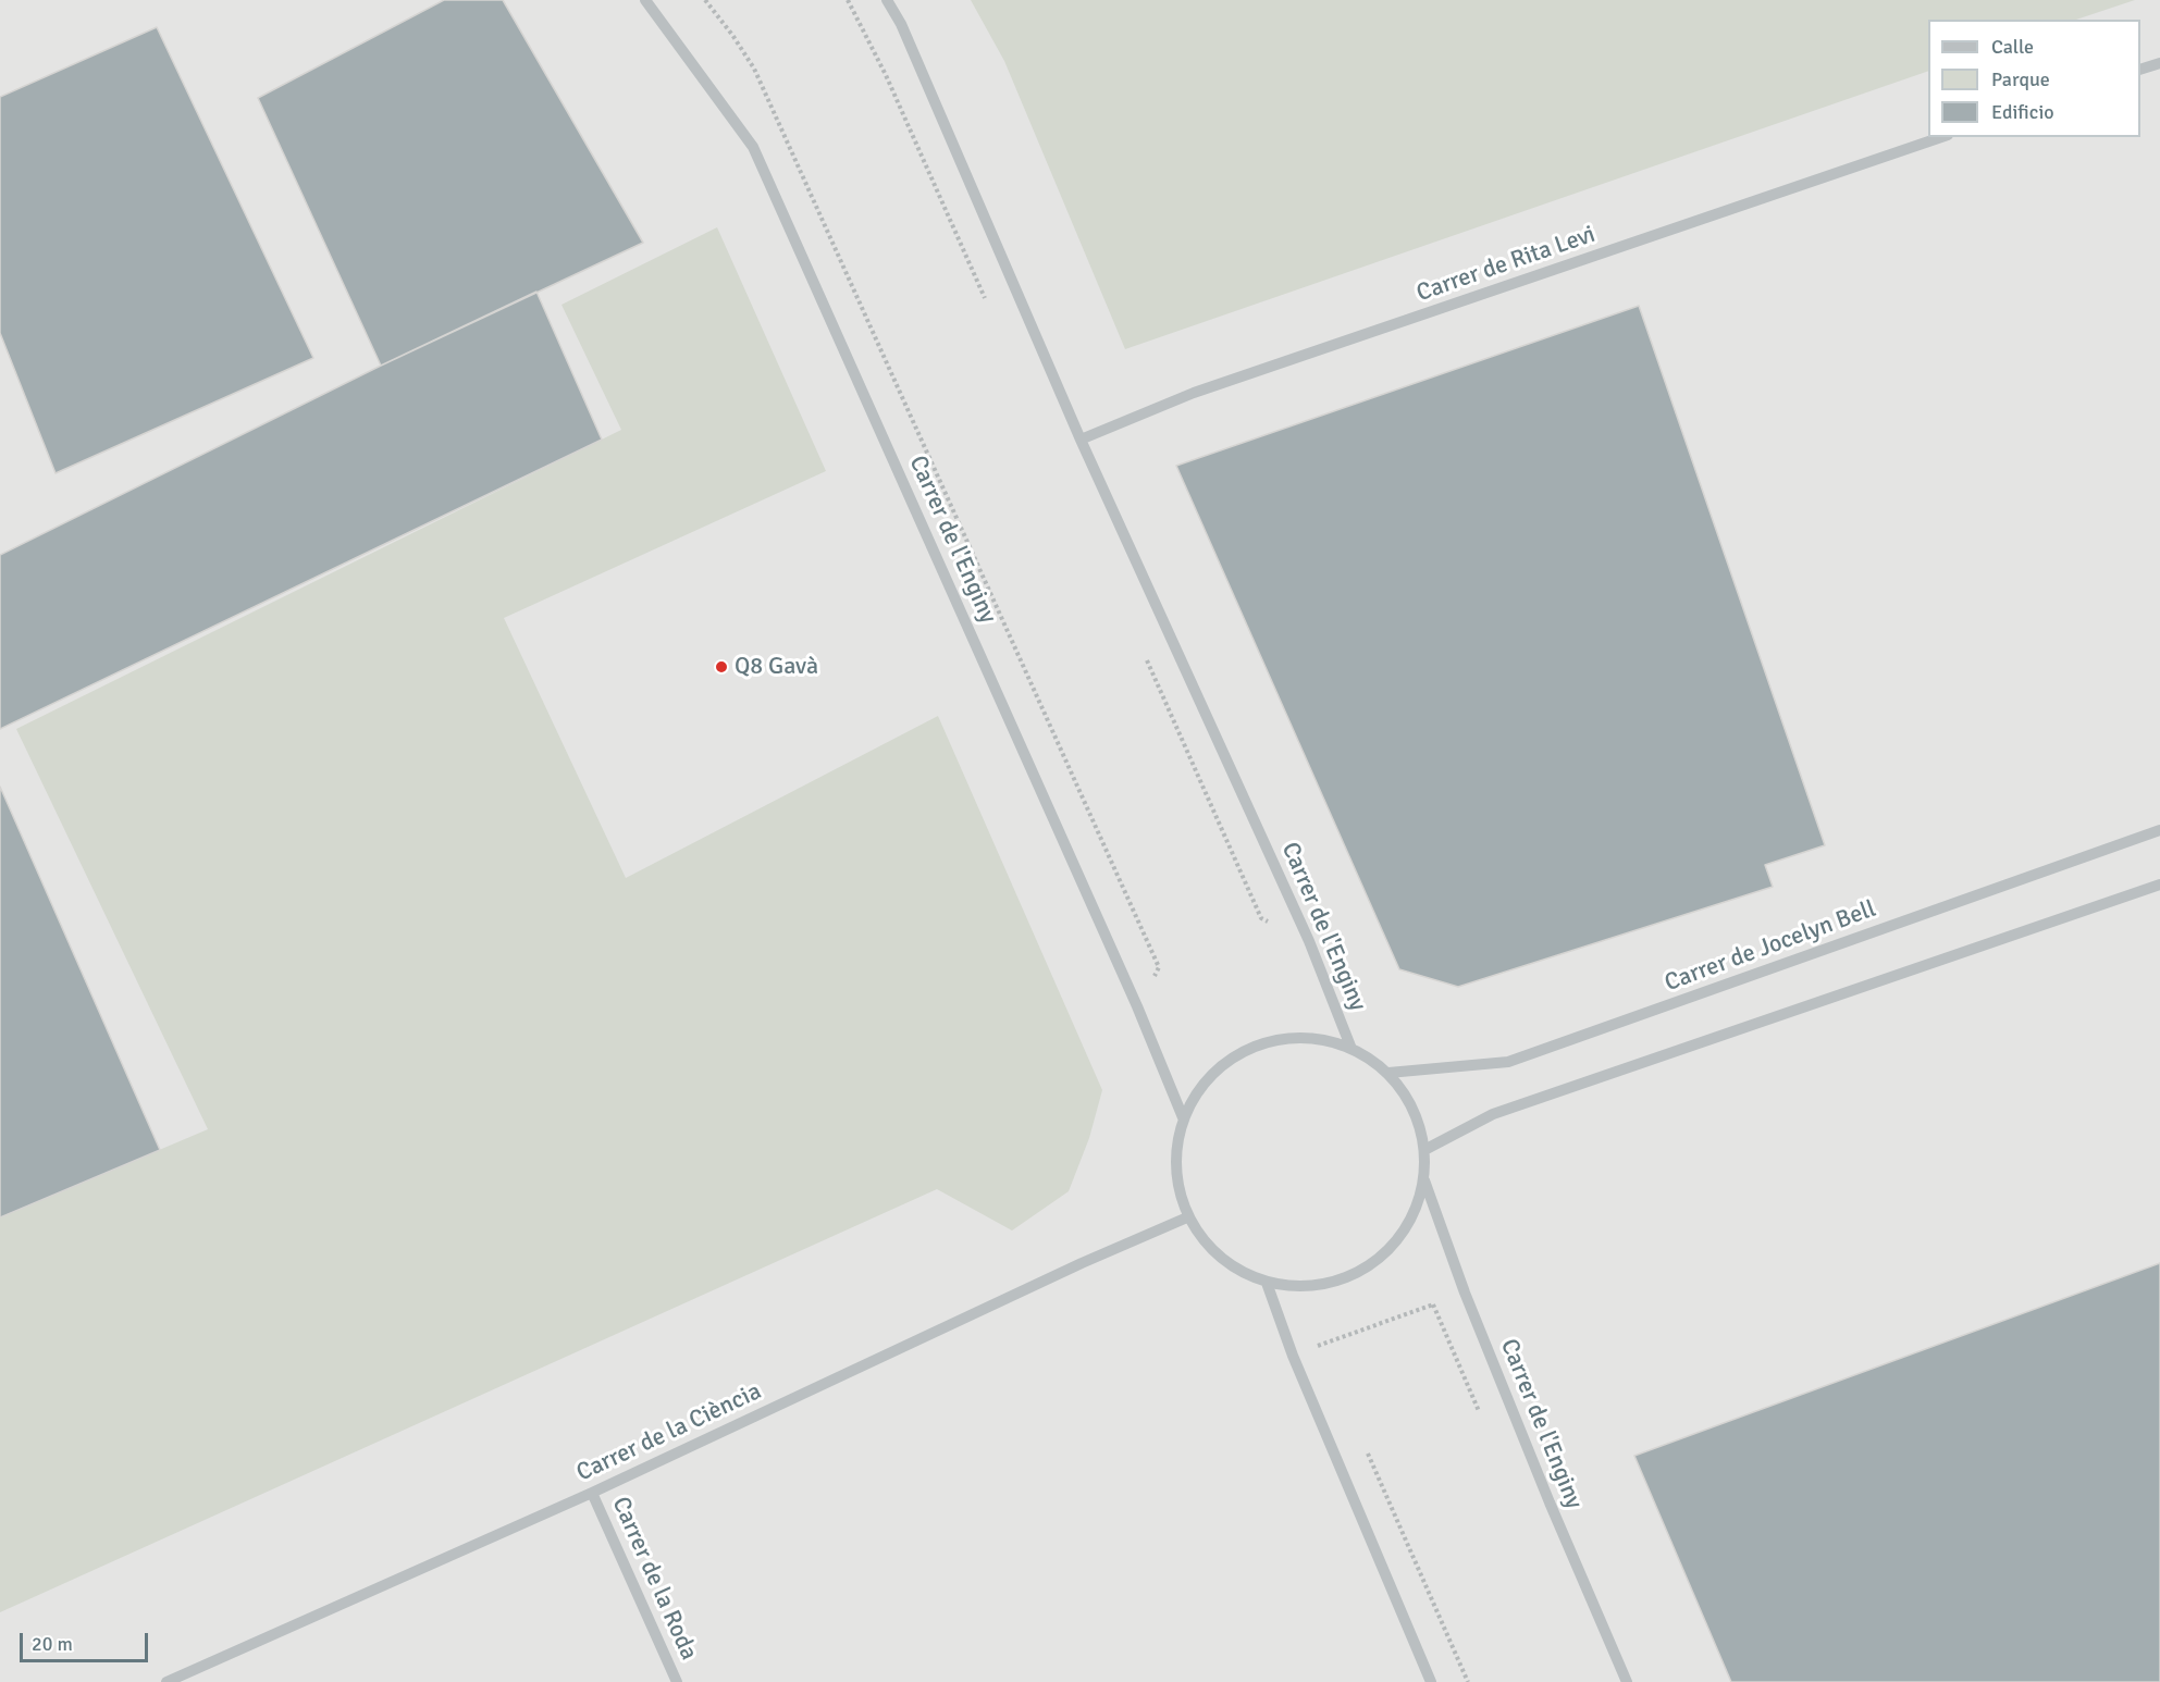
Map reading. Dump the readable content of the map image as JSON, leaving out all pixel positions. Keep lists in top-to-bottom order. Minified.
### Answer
{"streets":{"street":["Carrer de Rita Levi","Carrer de l'Enginy","Carrer de Jocelyn Bell","Carrer de la Ciència","Carrer de la Roda"]},"crossings":[["Carrer de Rita Levi","Carrer de l'Enginy"],["Carrer de la Ciència","Carrer de la Roda"]],"places":["Q8 Gavà"],"legend":["Calle","Parque","Edificio"],"scale_bar":"20 m"}
